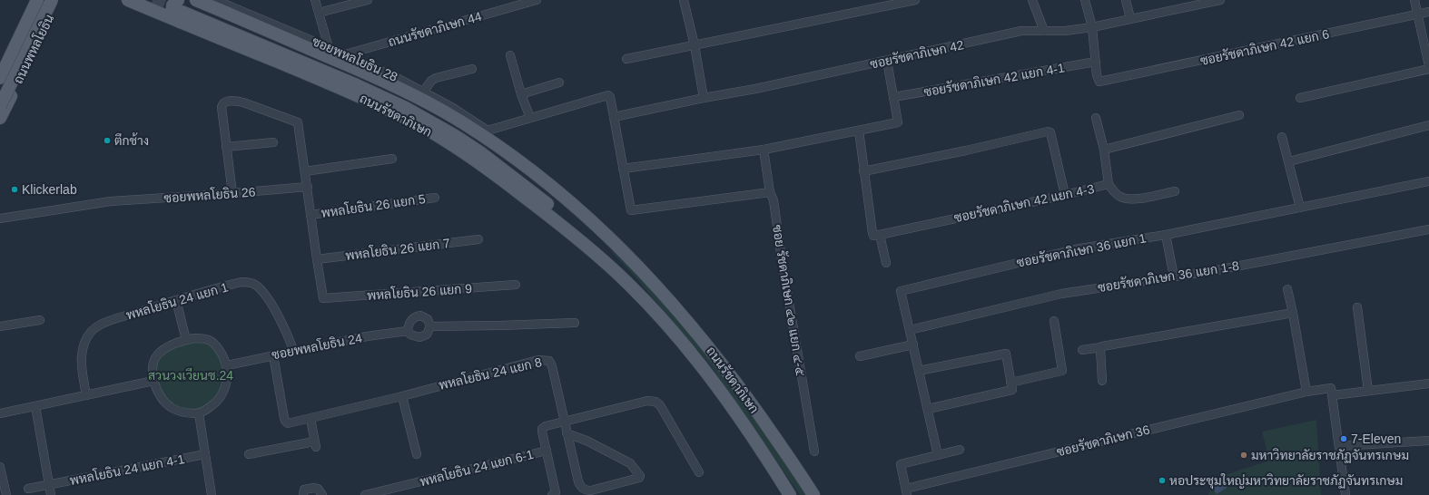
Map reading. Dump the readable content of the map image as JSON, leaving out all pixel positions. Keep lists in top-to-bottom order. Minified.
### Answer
{"streets":{"main road":["ถนนพหลโยธิน","ถนนรัชดาภิเษก"],"street":["ถนนรัชดาภิเษก 44","ซอยรัชดาภิเษก 42 แยก 6","ซอยรัชดาภิเษก 42","ซอยพหลโยธิน 28","ซอยรัชดาภิเษก 42 แยก 4-1","ซอยพหลโยธิน 26","ซอยรัชดาภิเษก 42 แยก 4-3","พหลโยธิน 26 แยก 5","พหลโยธิน 26 แยก 7","ซอยรัชดาภิเษก 36 แยก 1","ซอยรัชดาภิเษก 36 แยก 1-8","พหลโยธิน 26 แยก 9","ซอย รัชดาภิเษก ๔๒ แยก ๔-๕","พหลโยธิน 24 แยก 1","ซอยพหลโยธิน 24","พหลโยธิน 24 แยก 8","ซอยรัชดาภิเษก 36","พหลโยธิน 24 แยก 6-1","พหลโยธิน 24 แยก 4-1"]},"crossings":[["ถนนรัชดาภิเษก 44","ซอยพหลโยธิน 28"],["ถนนรัชดาภิเษก 44","ถนนรัชดาภิเษก"],["ซอยรัชดาภิเษก 42 แยก 6","ซอยรัชดาภิเษก 42 แยก 4-1"],["ซอยพหลโยธิน 28","ถนนรัชดาภิเษก"],["พหลโยธิน 26 แยก 7","พหลโยธิน 26 แยก 9"],["ซอยรัชดาภิเษก 36 แยก 1","ซอยรัชดาภิเษก 36 แยก 1-8"],["พหลโยธิน 24 แยก 1","ซอยพหลโยธิน 24"],["ซอยพหลโยธิน 24","พหลโยธิน 24 แยก 8"]],"parks":["สวนวงเวียนซ.24"],"places":["ตึกช้าง","Klickerlab","7-Eleven","มหาวิทยาลัยราชภัฏจันทรเกษม","หอประชุมใหญ่มหาวิทยาลัยราชภัฏจันทรเกษม"]}
